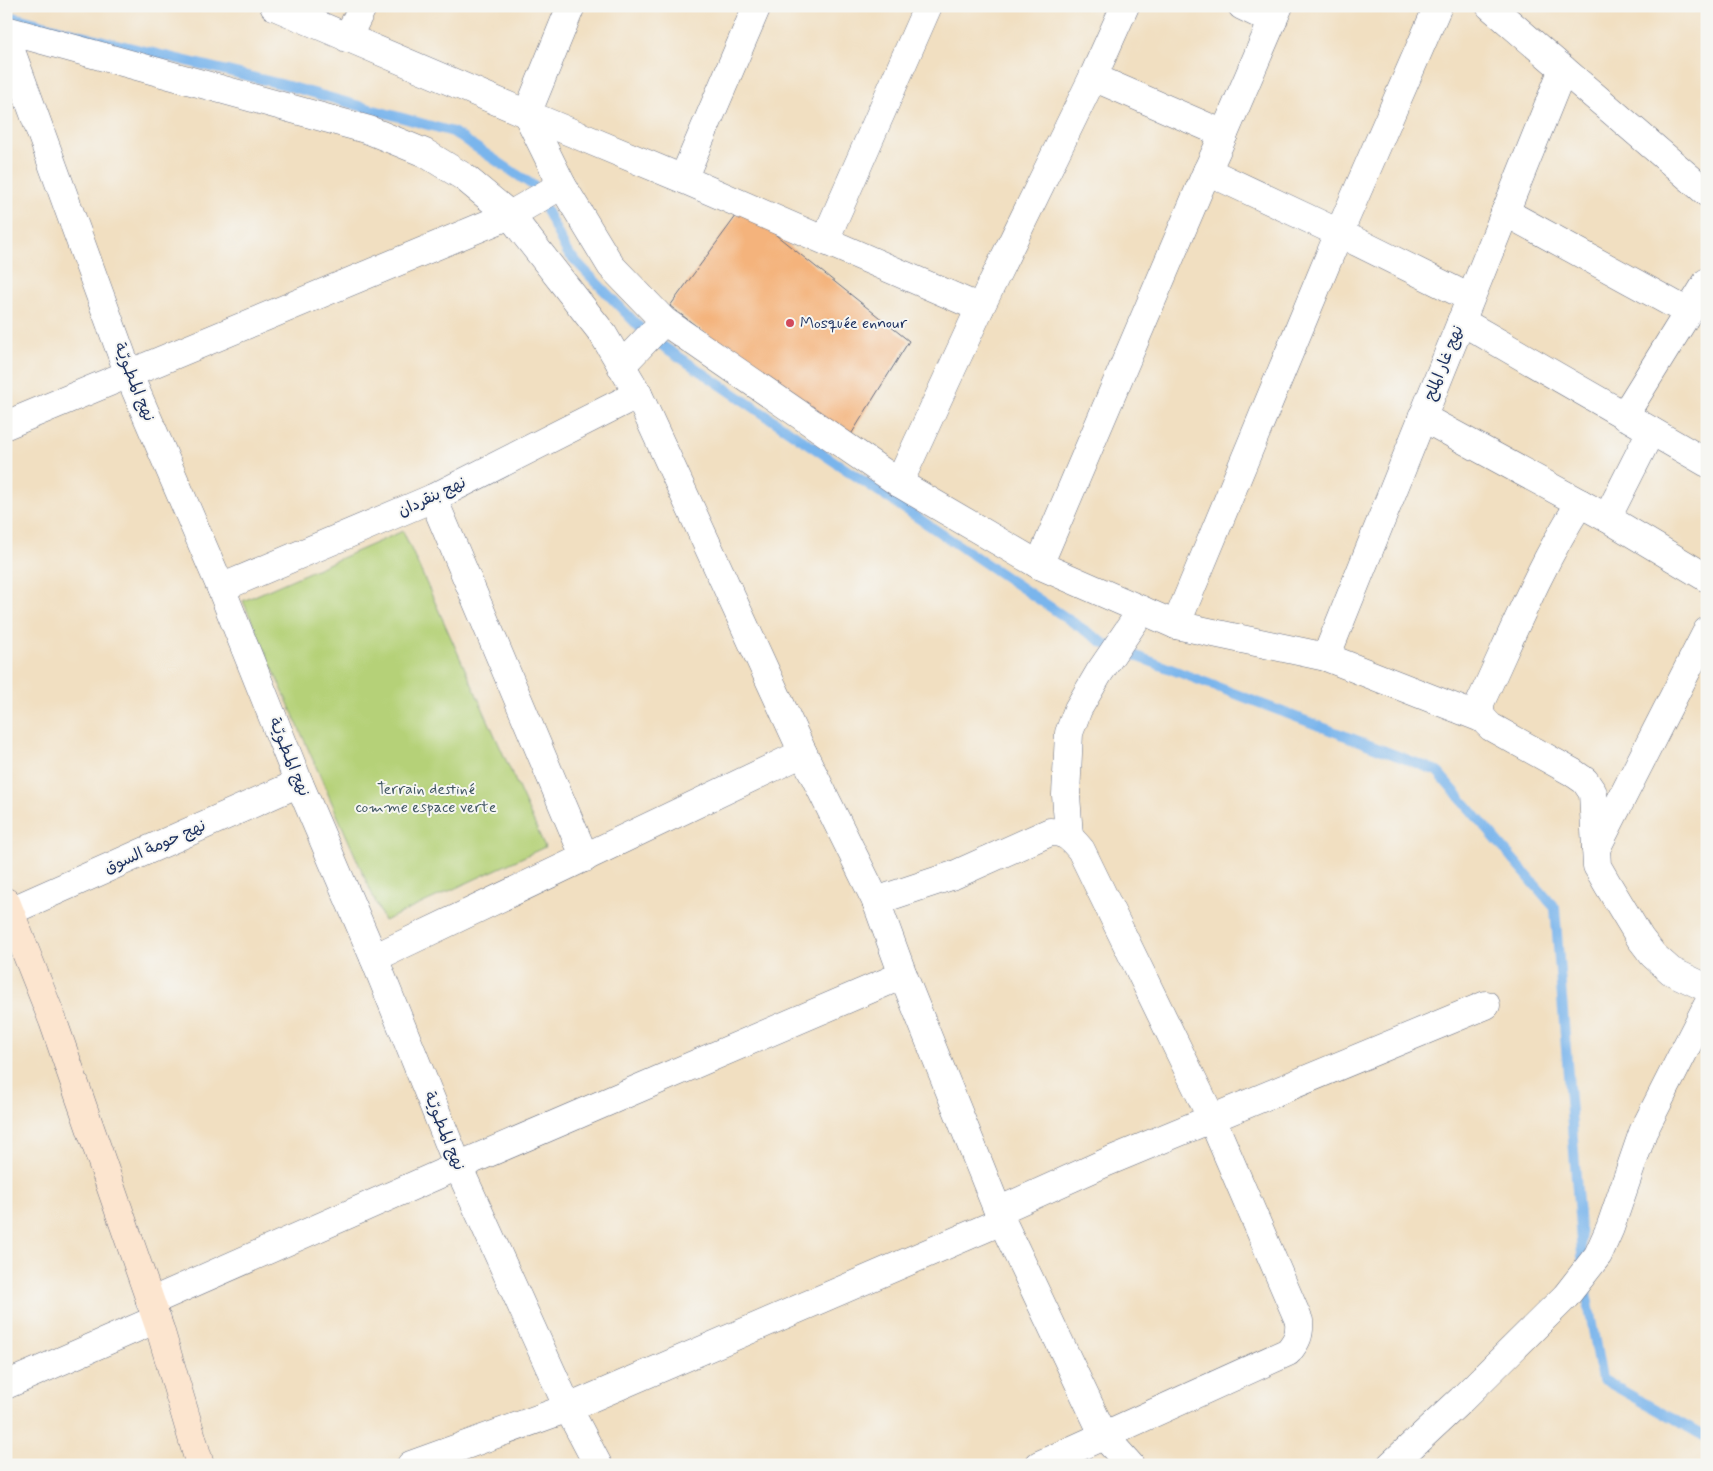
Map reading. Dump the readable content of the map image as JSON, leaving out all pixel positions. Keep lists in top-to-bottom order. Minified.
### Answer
{"streets":{"street":["نهج غار الملح","نهج المـطـويّـة","نهج بنقردان","نهج حومة السوق"]},"crossings":[["نهج المـطـويّـة","نهج بنقردان"],["نهج المـطـويّـة","نهج حومة السوق"]],"parks":["Terrain destiné comme espace verte"],"places":["Mosquée ennour"]}
